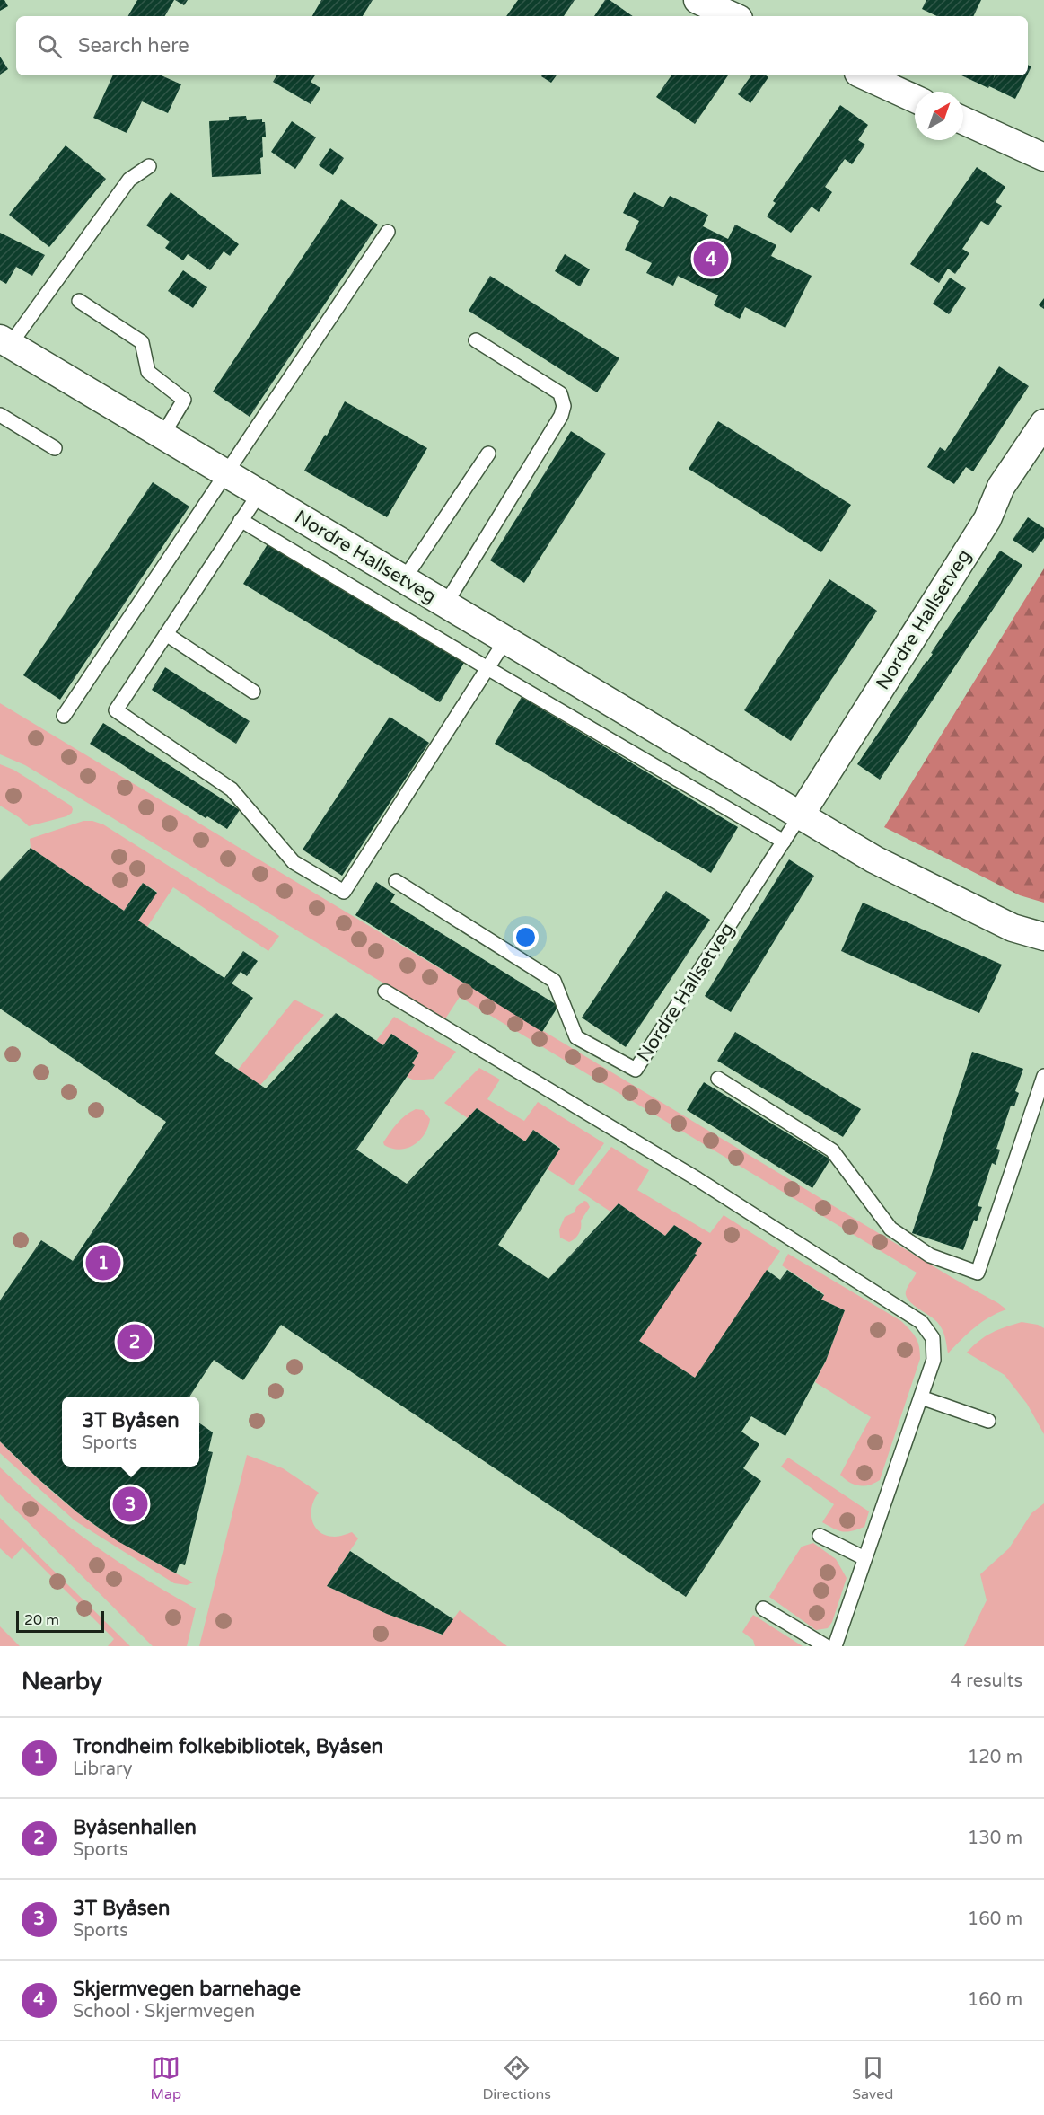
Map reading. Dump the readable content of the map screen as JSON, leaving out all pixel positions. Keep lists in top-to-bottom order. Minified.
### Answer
{"streets":{"street":["Nordre Hallsetveg"]},"scale_bar":"20 m","north":"top right","page":{"search":"Search here","pins":["4","1","2","3"],"popup":["3T Byåsen","Sports"],"scale":"20 m","heading":["Nearby","4 results"],"list":[{"mark":"1","name":"Trondheim folkebibliotek, Byåsen","note":"Library","value":"120 m"},{"mark":"2","name":"Byåsenhallen","note":"Sports","value":"130 m"},{"mark":"3","name":"3T Byåsen","note":"Sports","value":"160 m"},{"mark":"4","name":"Skjermvegen barnehage","note":"School · Skjermvegen","value":"160 m"}],"nav":["Map","Directions","Saved"]}}
